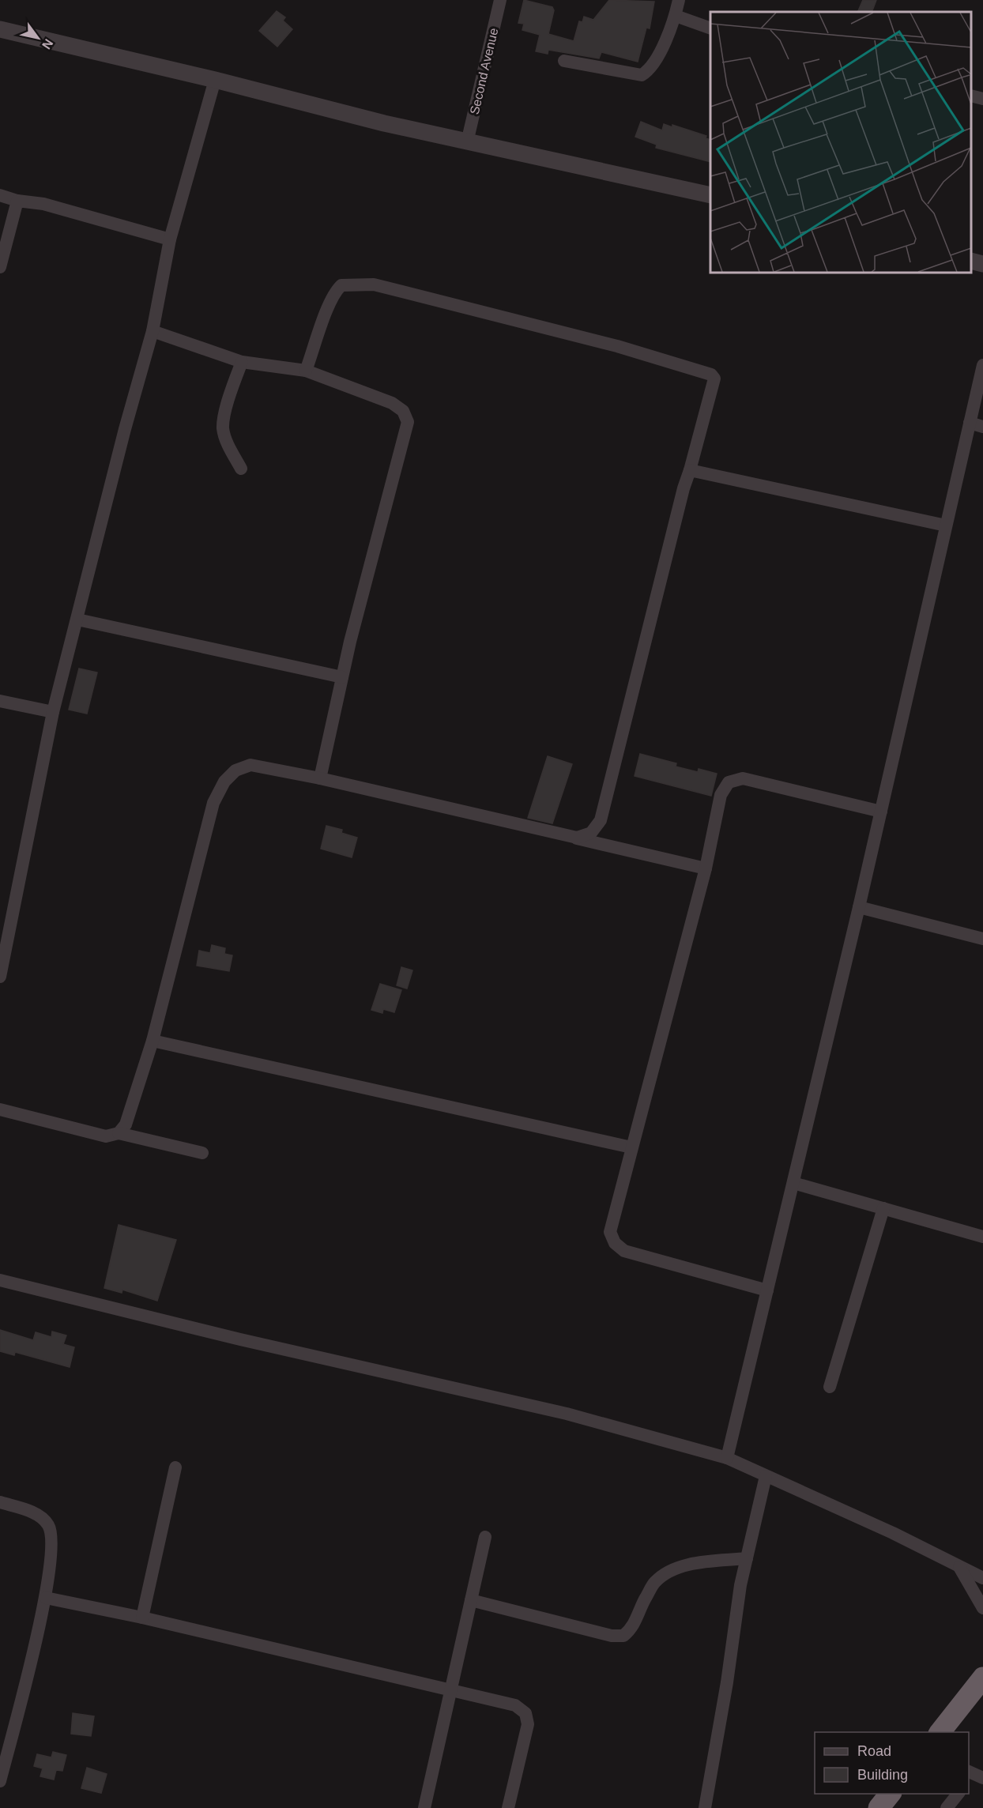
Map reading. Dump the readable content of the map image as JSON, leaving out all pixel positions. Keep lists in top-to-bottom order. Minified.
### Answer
{"streets":{"street":["Second Avenue"]},"legend":["Road","Building"],"north":"bottom right"}
